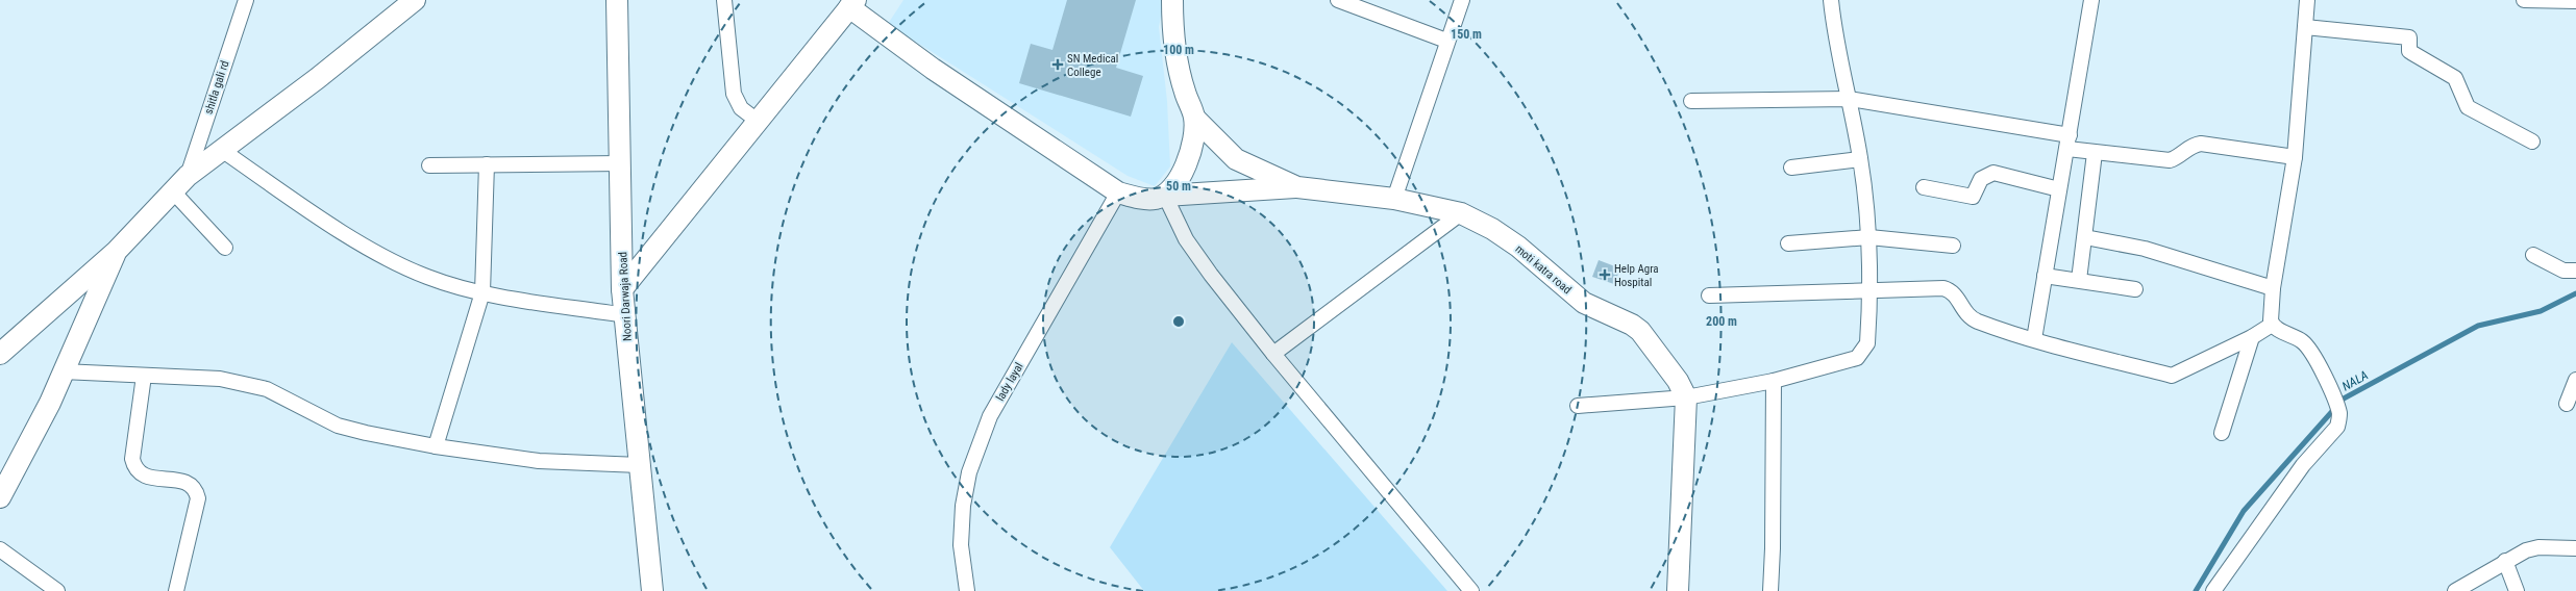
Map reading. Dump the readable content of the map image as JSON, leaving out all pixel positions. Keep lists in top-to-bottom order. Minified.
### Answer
{"streets":{"street":["shitla gali rd","moti katra road","Noori Darwaja Road","lady layal"]},"water":["NALA"],"places":{"health":["SN Medical College","Help Agra Hospital"]},"rings":["150 m","100 m","50 m","200 m"]}
